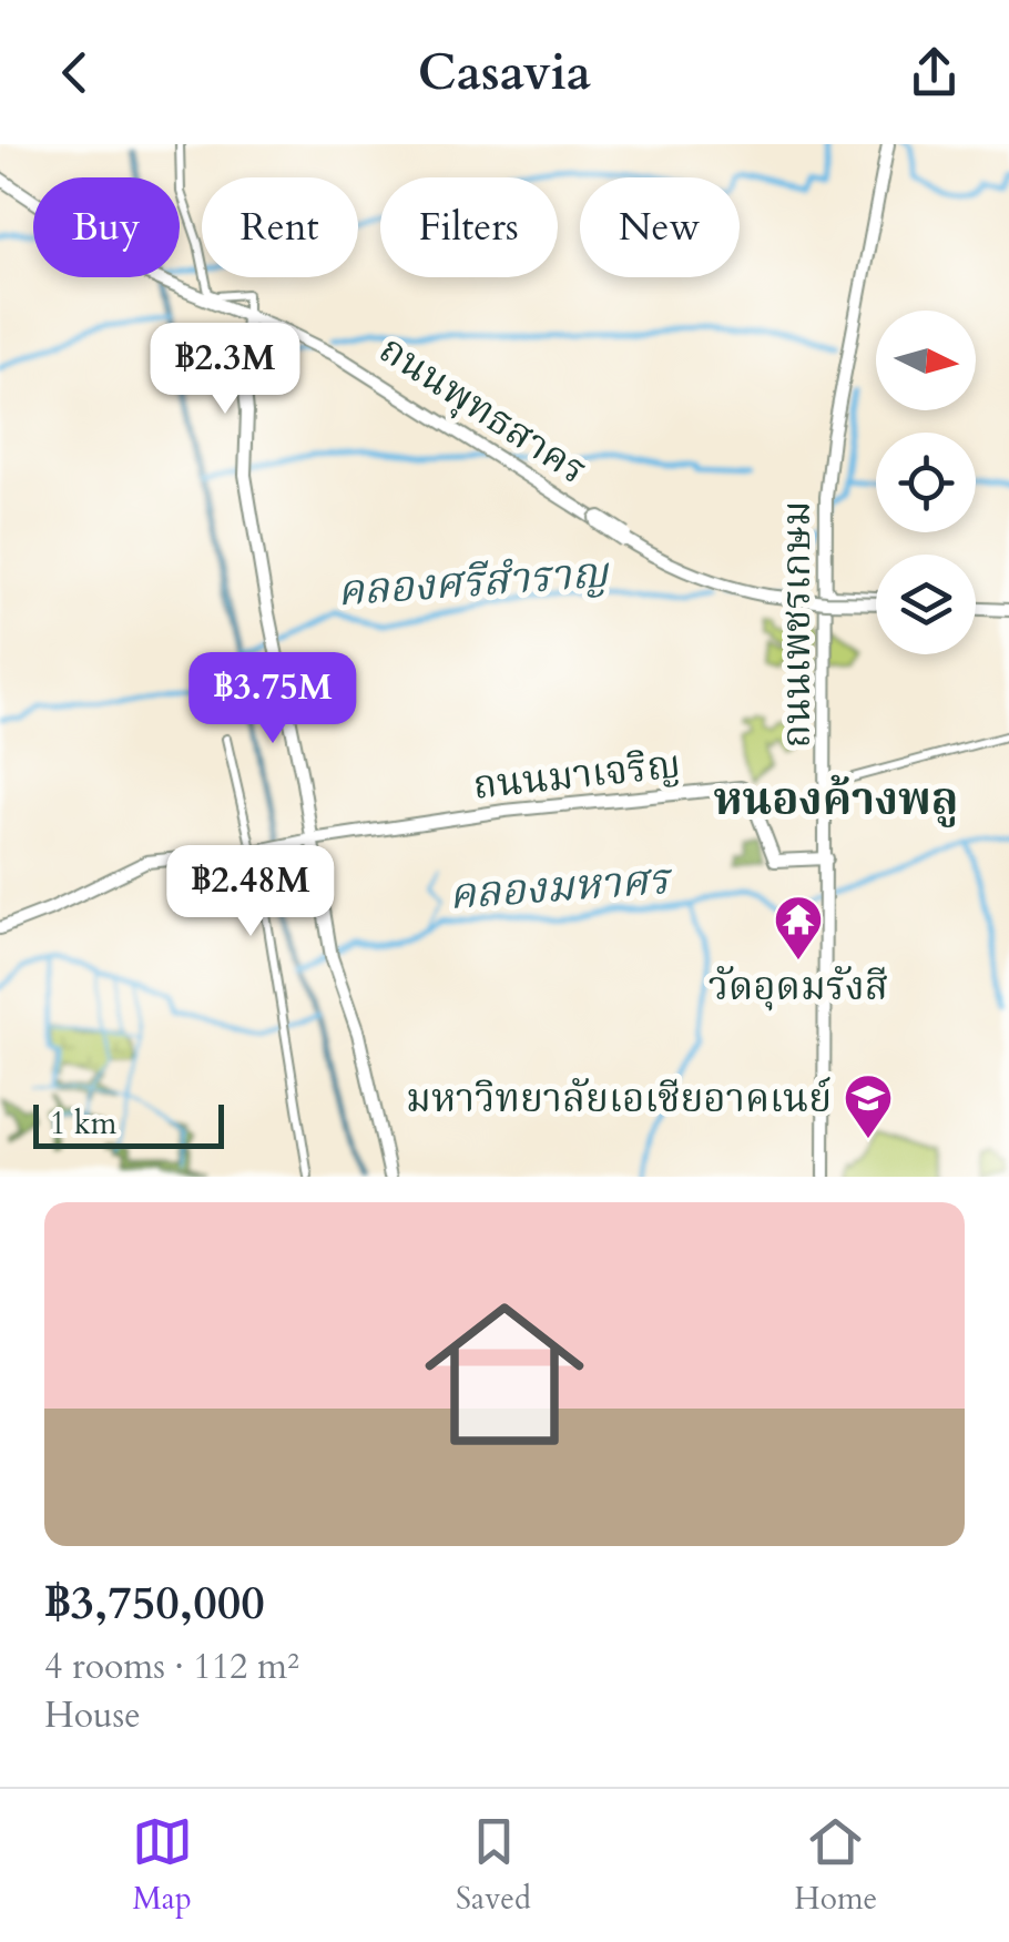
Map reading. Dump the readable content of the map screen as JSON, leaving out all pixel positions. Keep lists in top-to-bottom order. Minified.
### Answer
{"streets":{"main road":["ถนนพุทธสาคร","ถนนเพชรเกษม","ถนนมาเจริญ"]},"crossings":[["ถนนพุทธสาคร","ถนนเพชรเกษม"],["ถนนเพชรเกษม","ถนนมาเจริญ"]],"districts":["หนองค้างพลู"],"water":["คลองศรีสำราญ","คลองมหาศร"],"places":{"temple":["วัดอุดมรังสี"],"school or university":["มหาวิทยาลัยเอเชียอาคเนย์"]},"scale_bar":"1 km","north":"right","page":{"header":"Casavia","chip":["Buy","Rent","Filters","New"],"price":["฿2.3M","฿3.75M","฿2.48M"],"scale":"1 km","list":[{"name":"฿3,750,000","note":"4 rooms · 112 m² · House"}],"tabs":["Map","Saved","Home"]}}
